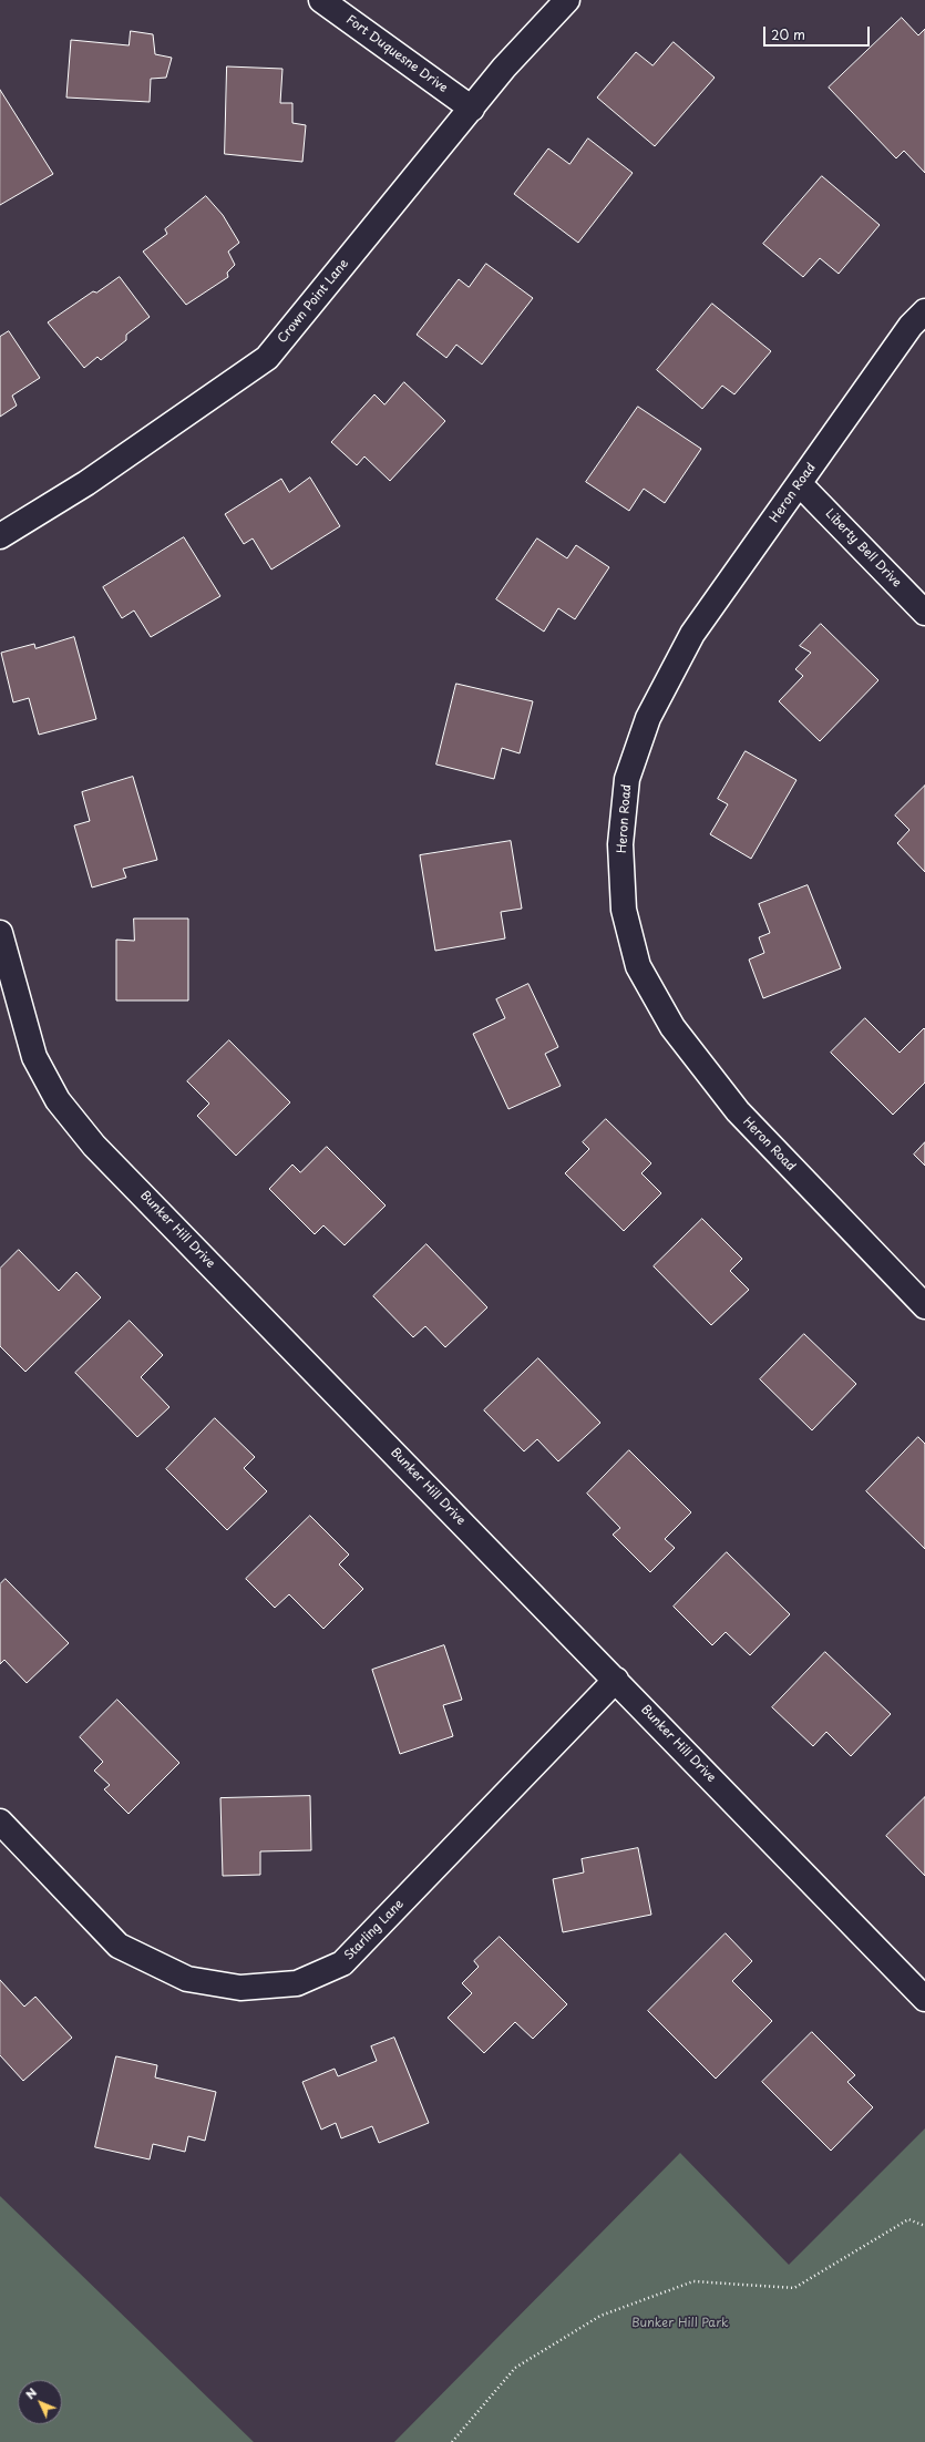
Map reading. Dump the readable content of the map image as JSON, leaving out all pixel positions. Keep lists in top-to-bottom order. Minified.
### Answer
{"streets":{"street":["Fort Duquesne Drive","Crown Point Lane","Heron Road","Liberty Bell Drive","Bunker Hill Drive","Starling Lane"]},"crossings":[["Fort Duquesne Drive","Crown Point Lane"],["Heron Road","Liberty Bell Drive"],["Bunker Hill Drive","Starling Lane"]],"parks":["Bunker Hill Park"],"scale_bar":"20 m","north":"top left"}
